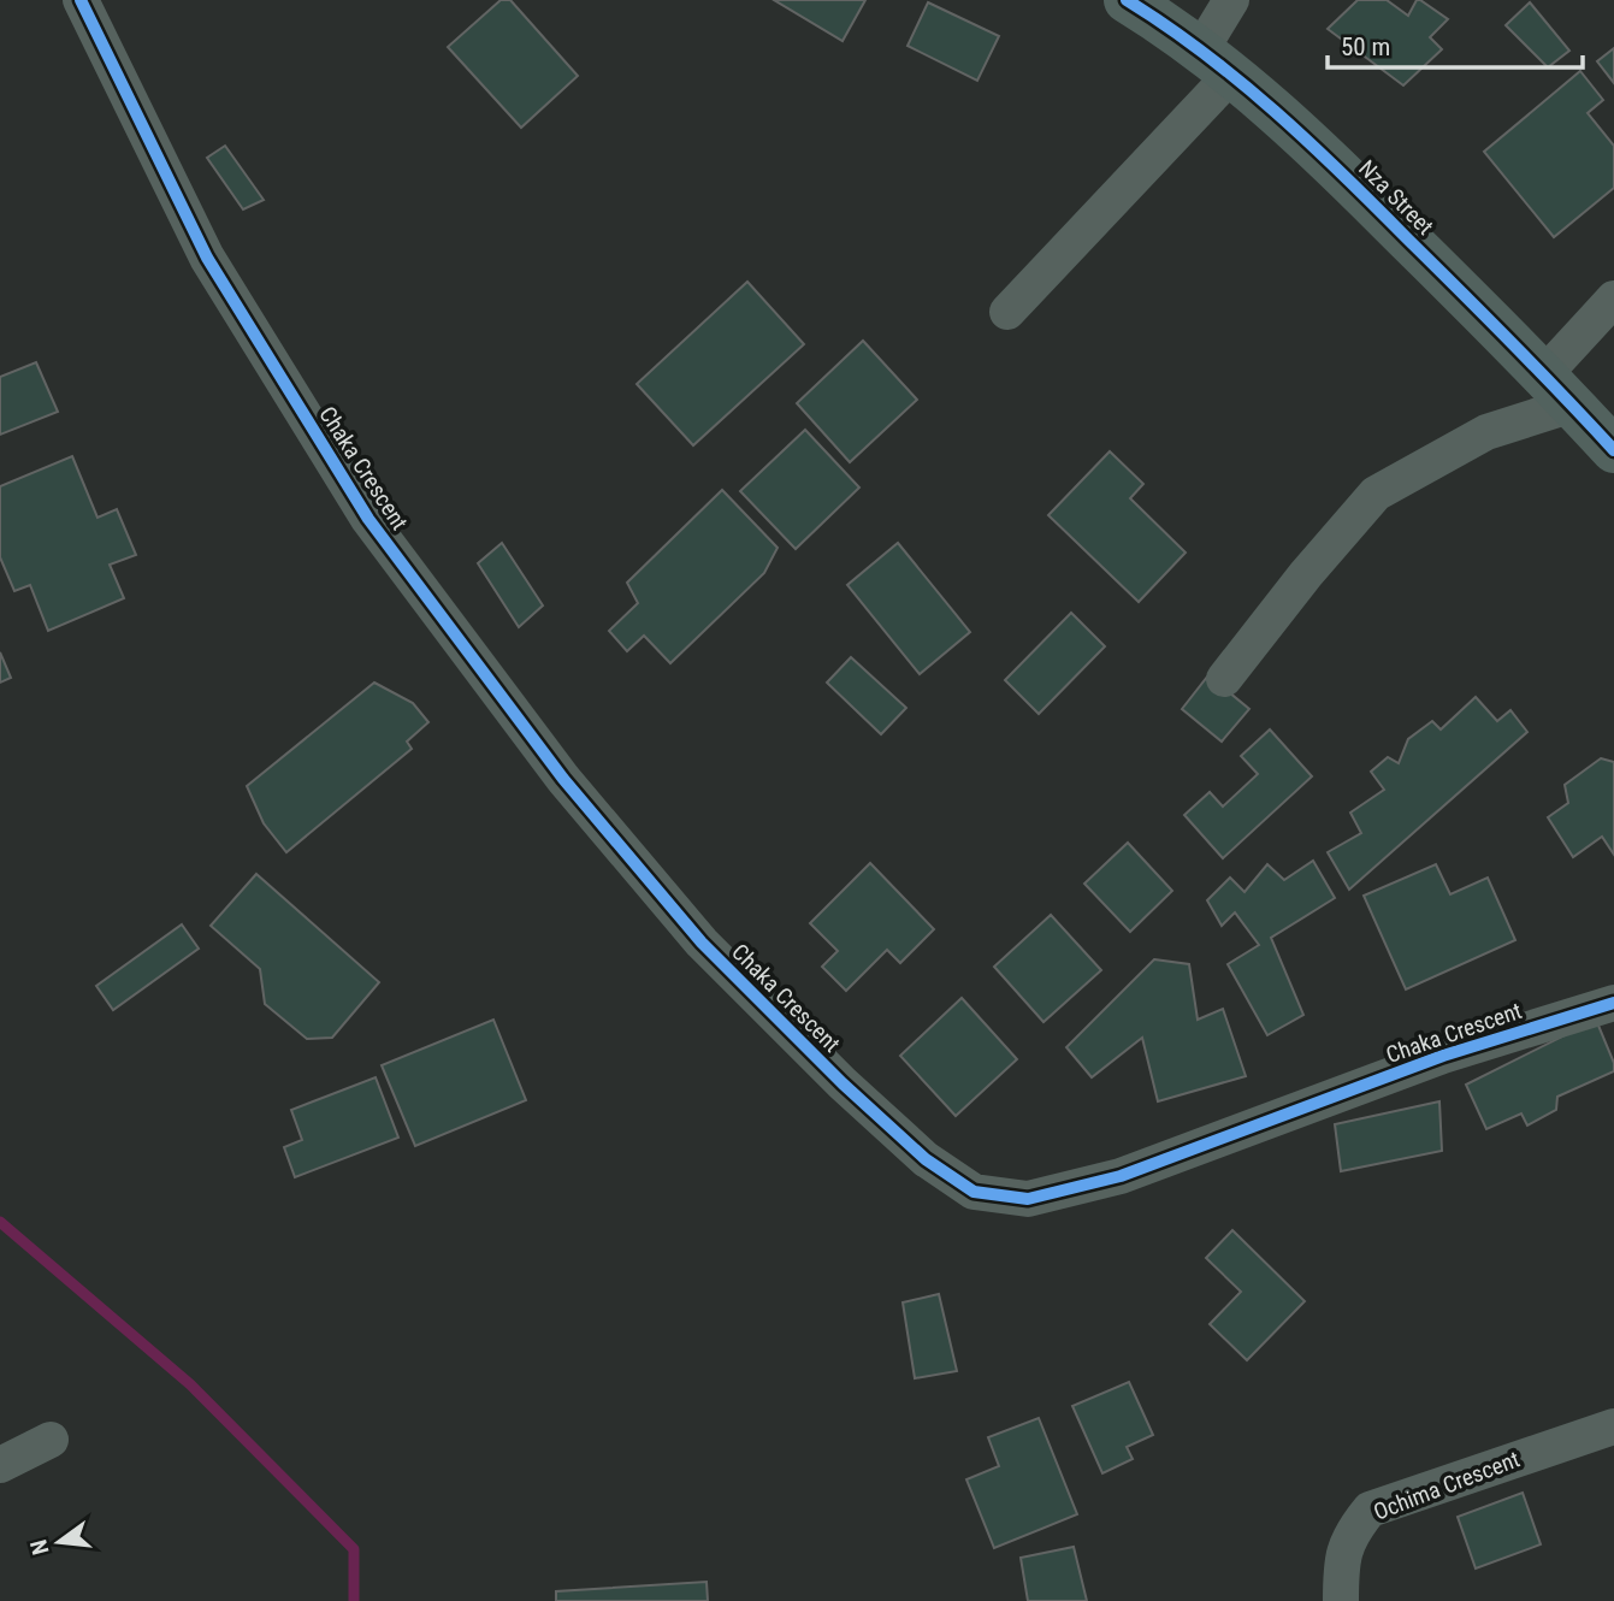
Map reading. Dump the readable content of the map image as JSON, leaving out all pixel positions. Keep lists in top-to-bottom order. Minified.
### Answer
{"streets":{"street":["Nza Street","Chaka Crescent","Ochima Crescent"]},"scale_bar":"50 m","north":"left"}
